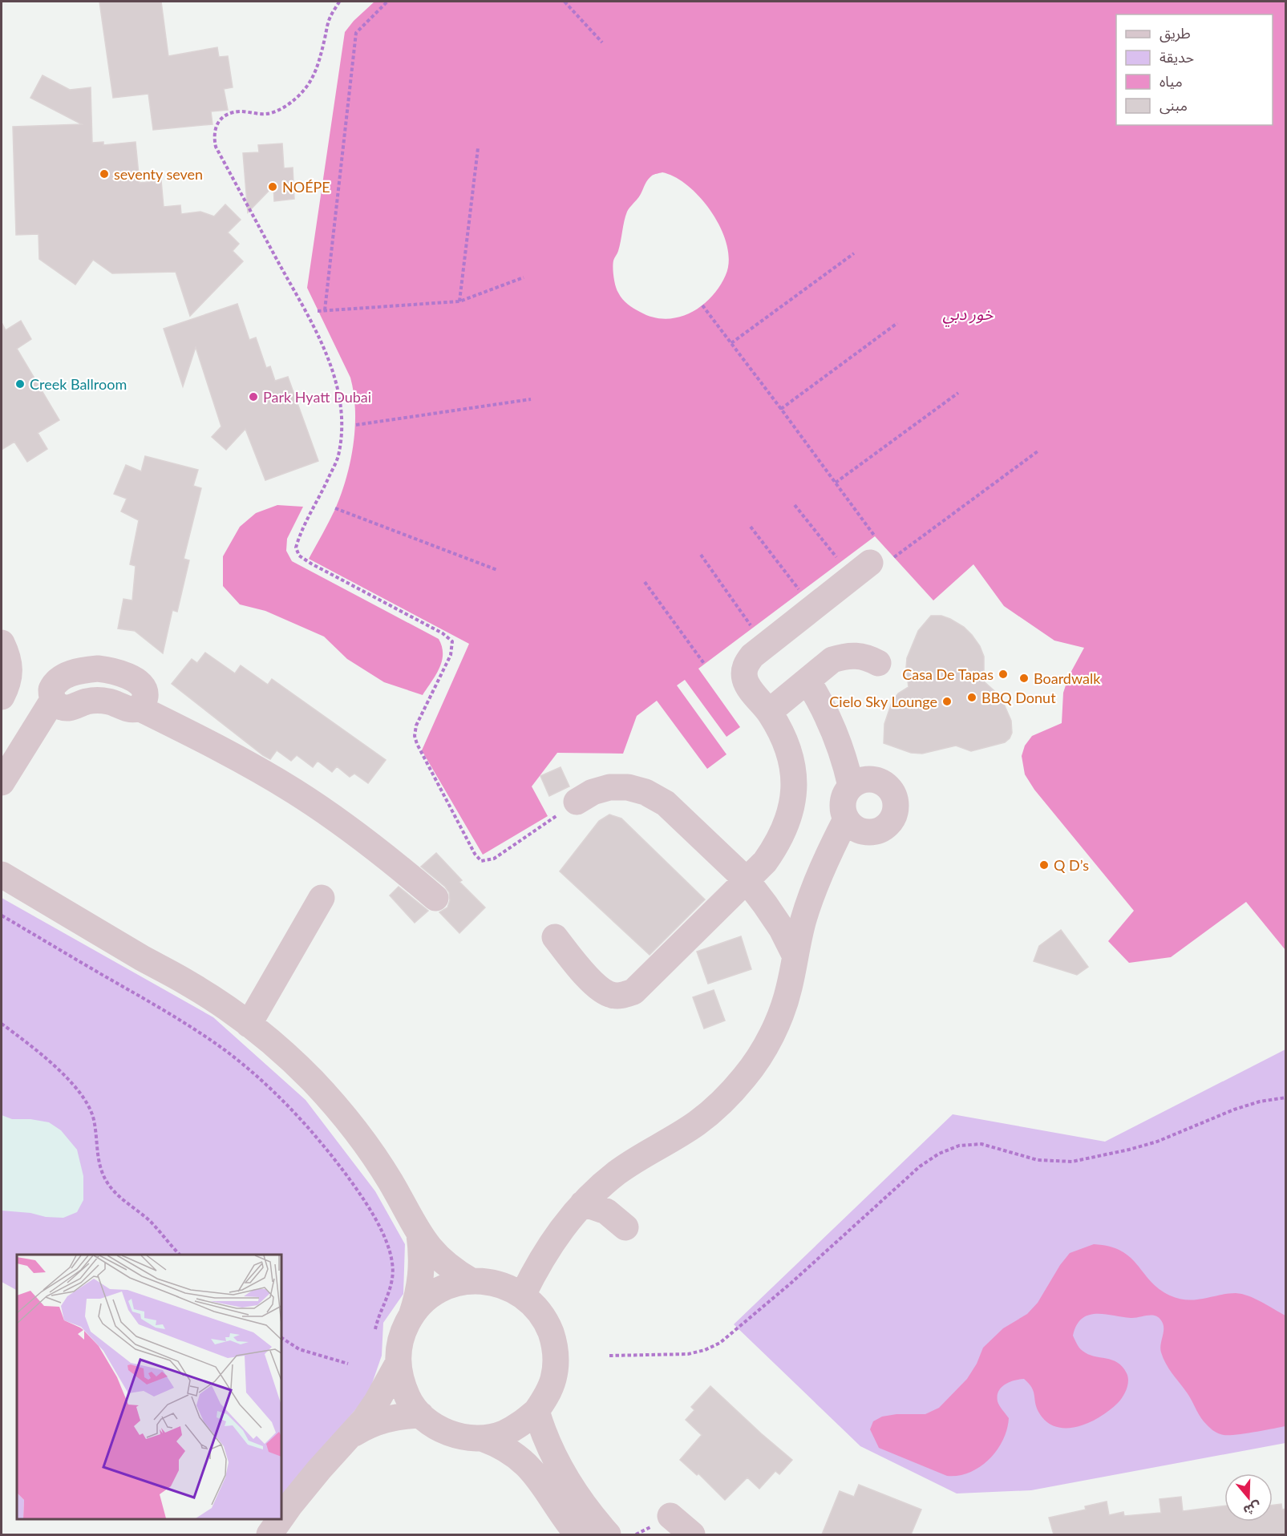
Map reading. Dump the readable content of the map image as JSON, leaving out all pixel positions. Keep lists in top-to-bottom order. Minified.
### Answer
{"water":["خور دبي"],"places":["seventy seven","NOÉPE","Creek Ballroom","Park Hyatt Dubai","Casa De Tapas","Boardwalk","BBQ Donut","Cielo Sky Lounge","Q D’s"],"legend":["طريق","حديقة","مياه","مبنى"],"north":"bottom"}
